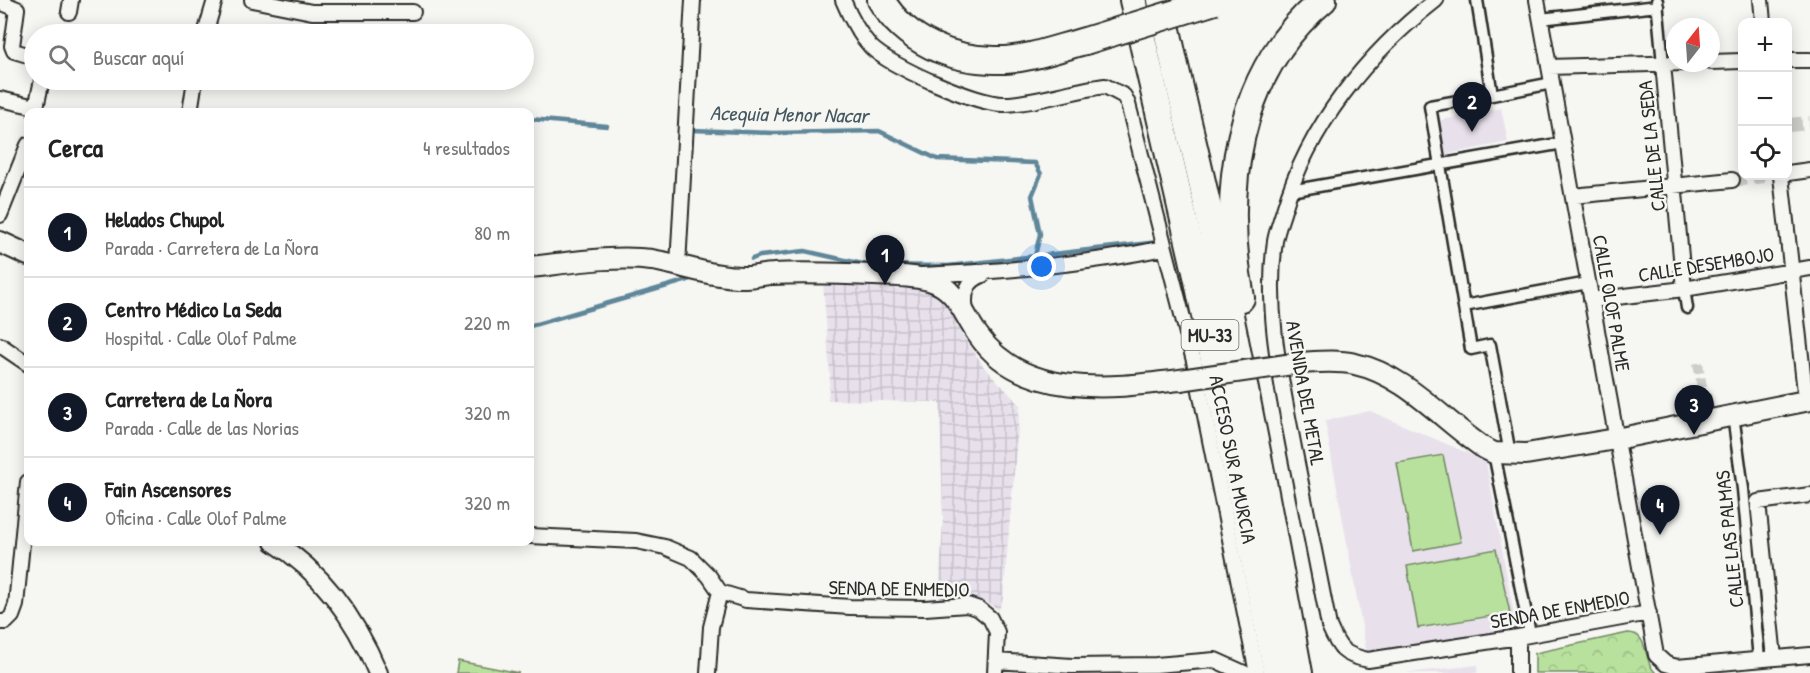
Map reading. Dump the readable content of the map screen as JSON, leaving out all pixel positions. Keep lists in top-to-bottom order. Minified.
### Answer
{"streets":{"highway":["MU-33","ACCESO SUR A MURCIA"],"street":["CALLE DE LA SEDA","CALLE DESEMBOJO","CALLE OLOF PALME","AVENIDA DEL METAL","CALLE LAS PALMAS","SENDA DE ENMEDIO"]},"crossings":[["CALLE DE LA SEDA","CALLE DESEMBOJO"],["CALLE DESEMBOJO","CALLE OLOF PALME"],["CALLE OLOF PALME","SENDA DE ENMEDIO"],["AVENIDA DEL METAL","SENDA DE ENMEDIO"],["CALLE LAS PALMAS","SENDA DE ENMEDIO"]],"water":["Acequia Menor Nacar"],"north":"top","page":{"map_buttons":["+","−"],"search":"Buscar aquí","pins":["2","1","3","4"],"heading":["Cerca","4 resultados"],"list":[{"mark":"1","name":"Helados Chupol","note":"Parada · Carretera de La Ñora","value":"80 m"},{"mark":"2","name":"Centro Médico La Seda","note":"Hospital · Calle Olof Palme","value":"220 m"},{"mark":"3","name":"Carretera de La Ñora","note":"Parada · Calle de las Norias","value":"320 m"},{"mark":"4","name":"Fain Ascensores","note":"Oficina · Calle Olof Palme","value":"320 m"}]}}
